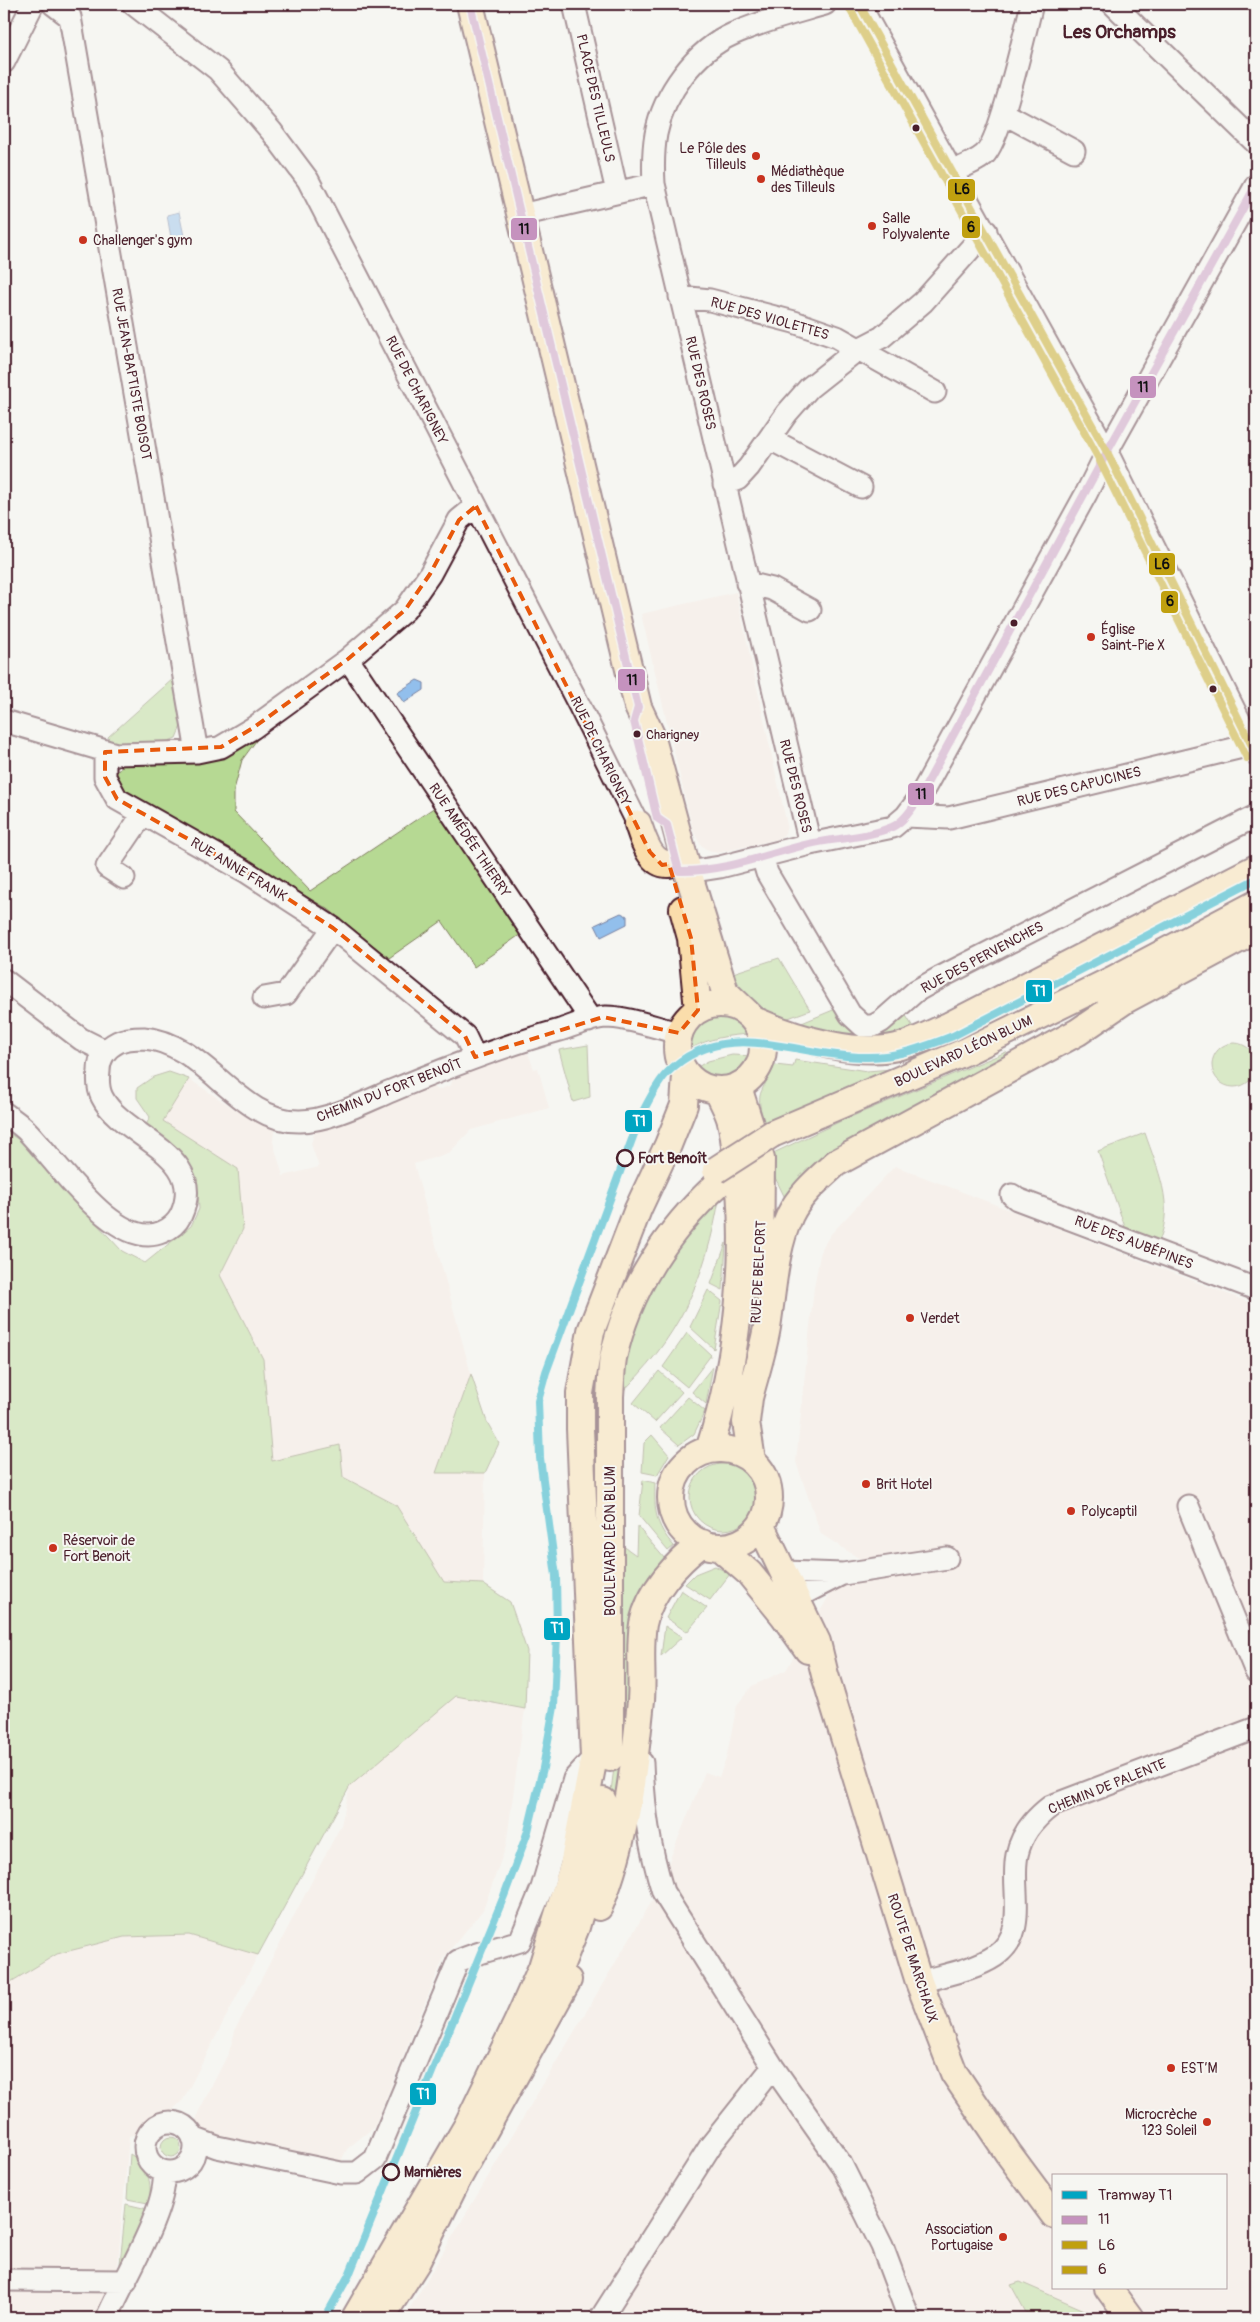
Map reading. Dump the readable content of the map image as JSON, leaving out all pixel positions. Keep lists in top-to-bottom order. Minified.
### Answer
{"streets":{"main road":["BOULEVARD LÉON BLUM","RUE DE BELFORT","ROUTE DE MARCHAUX"],"street":["PLACE DES TILLEULS","RUE DES VIOLETTES","RUE JEAN-BAPTISTE BOISOT","RUE DES ROSES","RUE DE CHARIGNEY","RUE DES CAPUCINES","RUE AMÉDÉE THIERRY","RUE ANNE FRANK","RUE DES PERVENCHES","CHEMIN DU FORT BENOÎT","RUE DES AUBÉPINES","CHEMIN DE PALENTE"]},"crossings":[["RUE DES VIOLETTES","RUE DES ROSES"],["RUE AMÉDÉE THIERRY","CHEMIN DU FORT BENOÎT"],["RUE ANNE FRANK","CHEMIN DU FORT BENOÎT"],["CHEMIN DU FORT BENOÎT","RUE DE BELFORT"],["RUE DE BELFORT","ROUTE DE MARCHAUX"],["CHEMIN DE PALENTE","ROUTE DE MARCHAUX"]],"districts":["Les Orchamps"],"places":["Le Pôle des Tilleuls","Médiathèque des Tilleuls","Salle Polyvalente","Challenger's gym","Église Saint-Pie X","Charigney","Fort Benoît","Verdet","Brit Hotel","Polycaptil","Réservoir de Fort Benoit","EST’M","Microcrèche 123 Soleil","Marnières","Association Portugaise"],"lines":["transit line 11","transit line L6","transit line 6","tram line T1"],"legend":["Tramway T1","11","L6","6"]}
